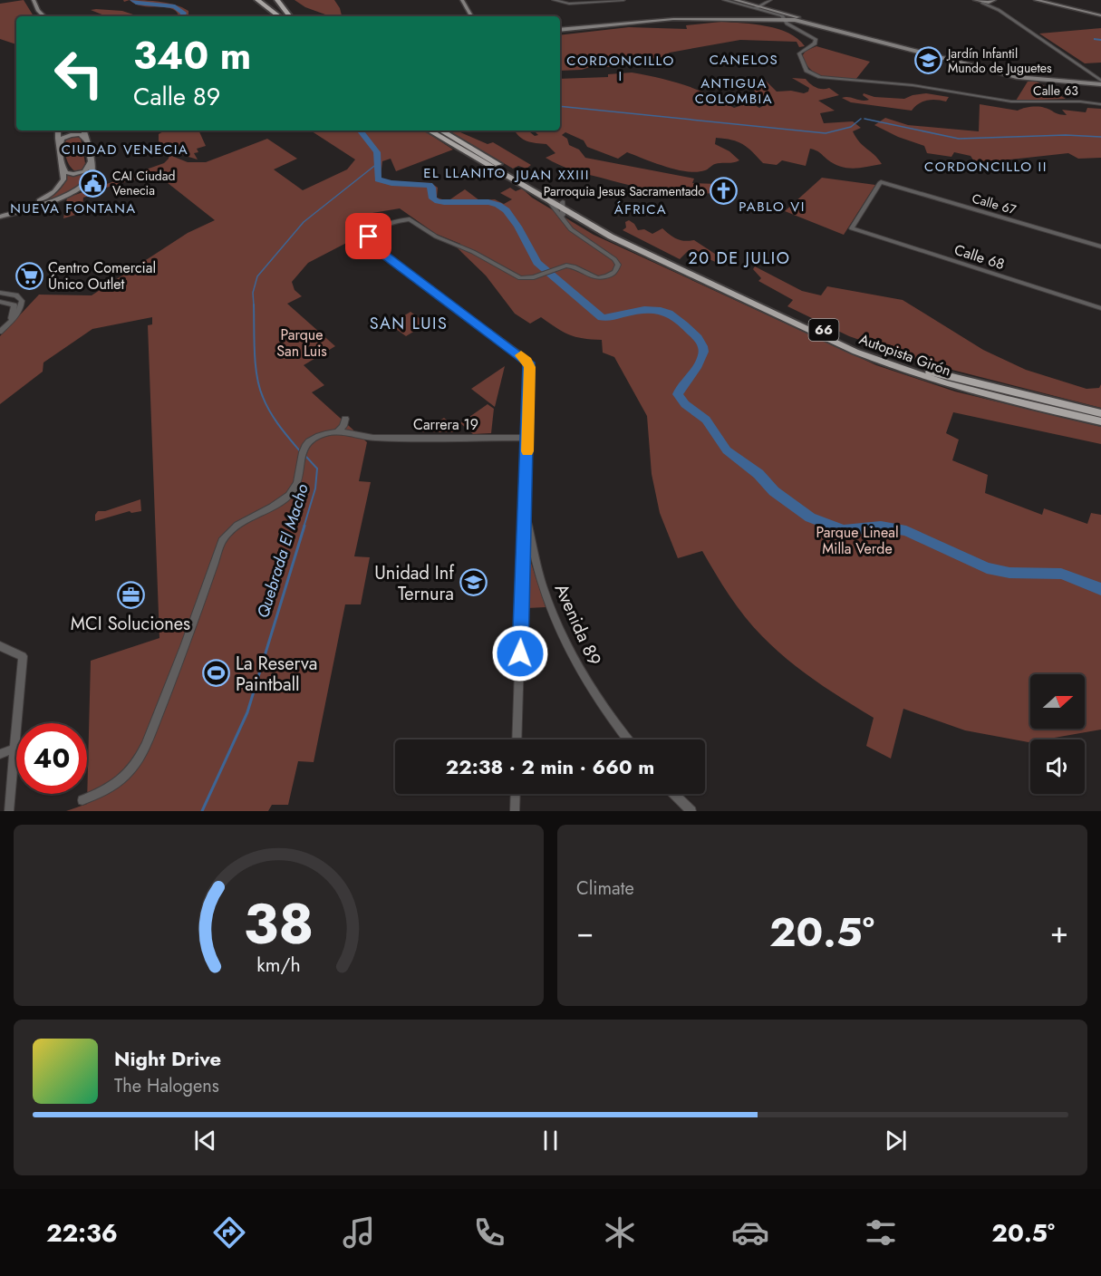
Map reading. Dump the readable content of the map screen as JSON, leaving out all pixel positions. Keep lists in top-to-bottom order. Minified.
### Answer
{"streets":{"highway":["66","Autopista Girón"],"street":["Calle 63","Calle 67","Calle 68","Carrera 19","Avenida 89"]},"crossings":[["Calle 67","Calle 68"]],"districts":["CANELOS","CORDONCILLO I","ANTIGUA COLOMBIA","CIUDAD VENECIA","CORDONCILLO II","EL LLANITO","JUAN XXIII","PABLO VI","NUEVA FONTANA","ÁFRICA","20 DE JULIO","SAN LUIS"],"water":["Quebrada El Macho"],"parks":["Parque San Luis","Parque Lineal Milla Verde"],"places":{"school or university":["Jardín Infantil Mundo de Juguetes","Unidad Inf Ternura"],"public building":["CAI Ciudad Venecia"],"church":["Parroquia Jesus Sacramentado"],"supermarket":["Centro Comercial Único Outlet"],"office":["MCI Soluciones"],"sports":["La Reserva Paintball"]},"north":"right","page":{"turn":["340 m","Calle 89"],"limit":"40","trip":"22:38 · 2 min · 660 m","tile":"Climate","heat":["−","20.5°","+"],"song":["Night Drive","The Halogens"],"tabs":["22:36","20.5°"],"gauge":["38","km/h"]}}
